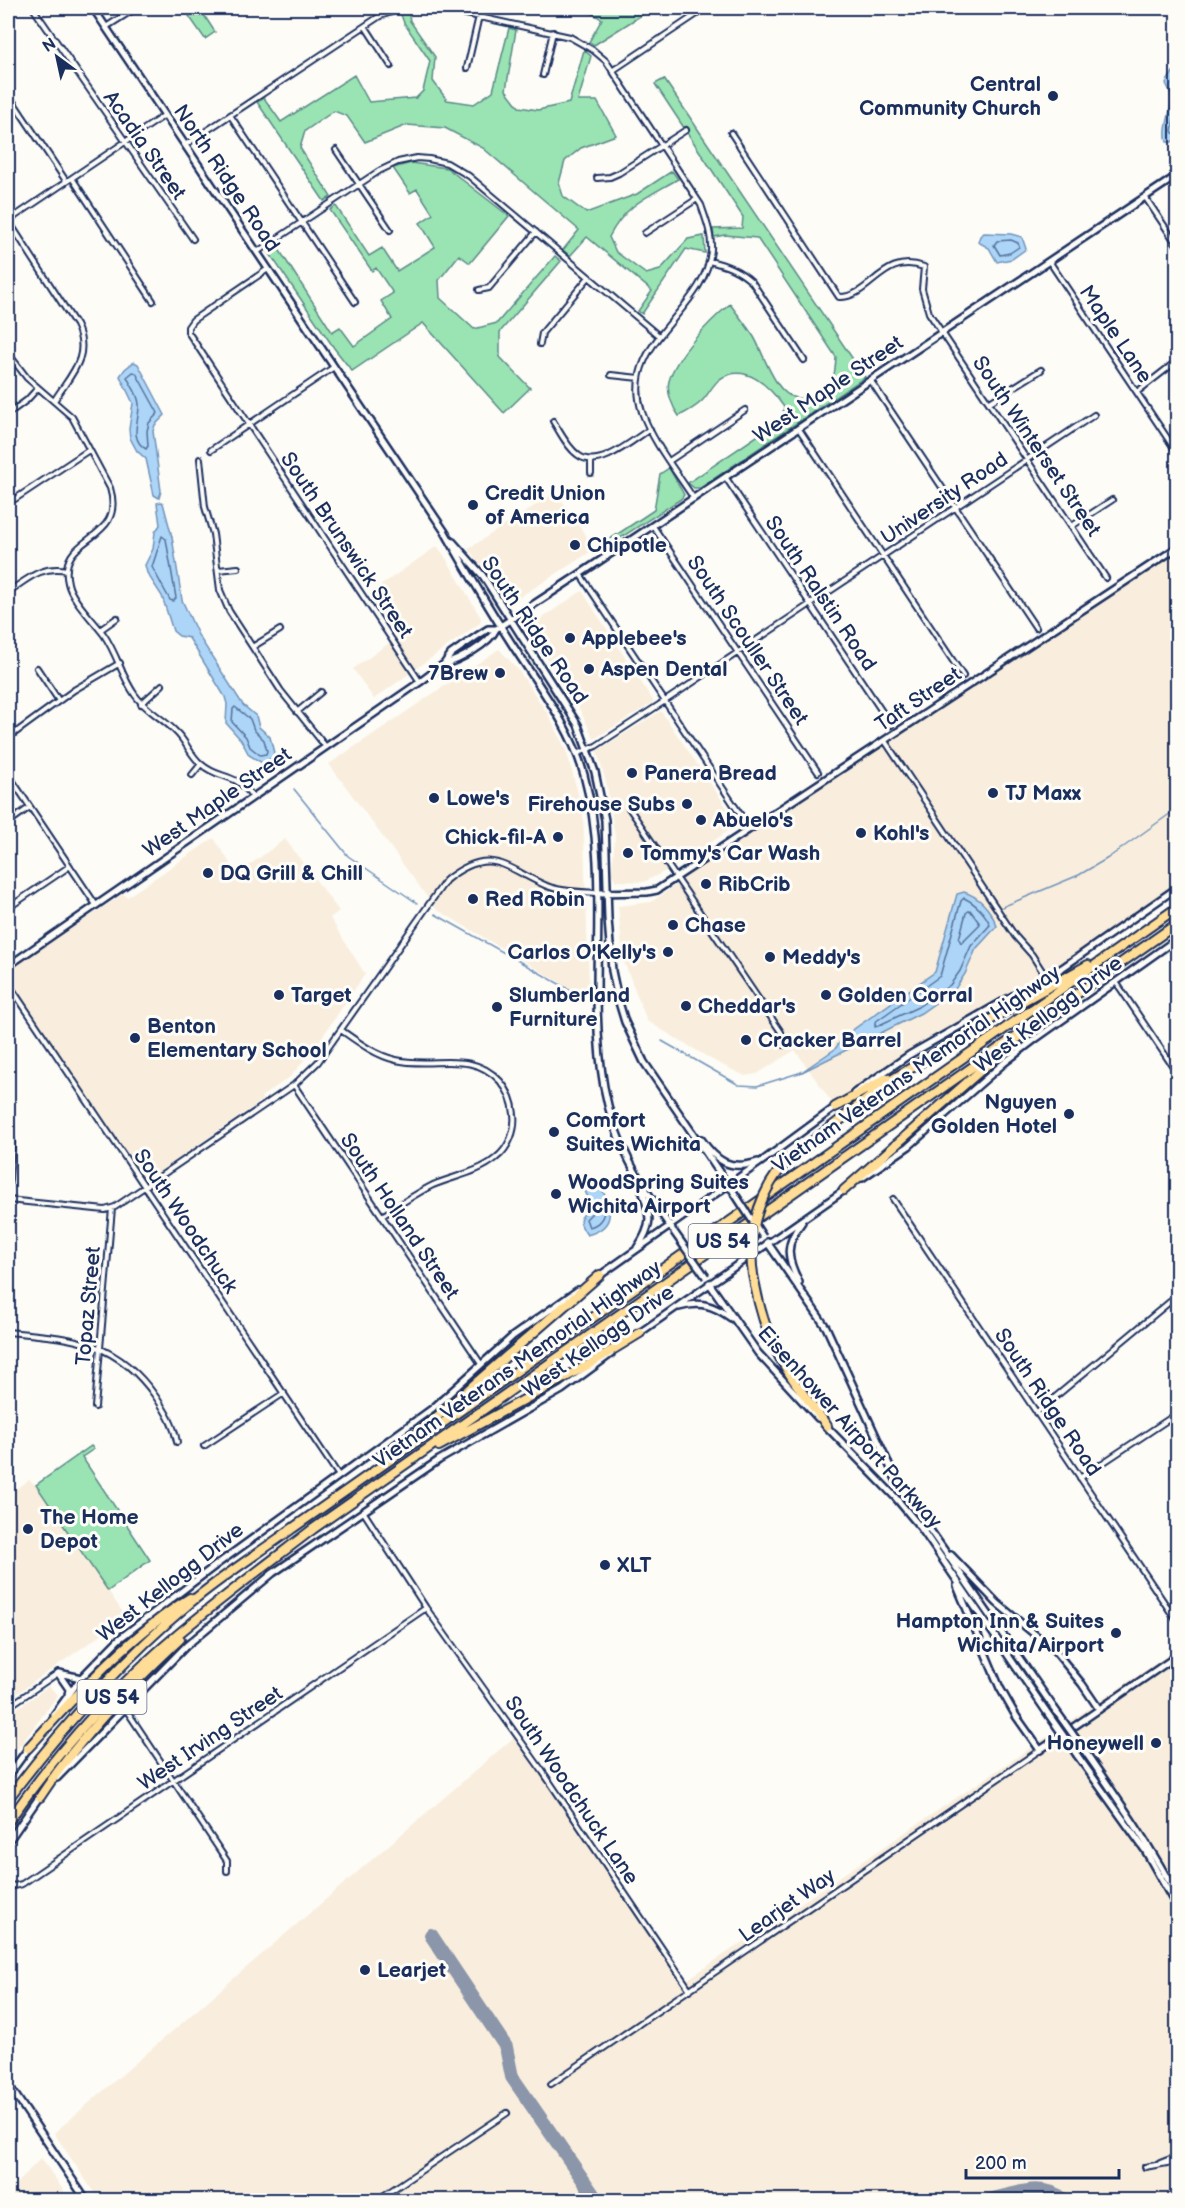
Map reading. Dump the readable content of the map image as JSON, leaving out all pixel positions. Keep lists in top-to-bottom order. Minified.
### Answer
{"streets":{"highway":["Vietnam Veterans Memorial Highway","US 54"],"main road":["North Ridge Road","West Maple Street","South Ridge Road","Taft Street","West Kellogg Drive","Eisenhower Airport Parkway"],"street":["Acadia Street","Maple Lane","South Winterset Street","University Road","South Brunswick Street","South Ralstin Road","South Scouller Street","South Holland Street","South Woodchuck","Topaz Street","West Irving Street","South Woodchuck Lane","Learjet Way"]},"crossings":[["North Ridge Road","South Brunswick Street"],["North Ridge Road","South Ridge Road"],["Maple Lane","West Maple Street"],["West Maple Street","South Winterset Street"],["West Maple Street","South Brunswick Street"],["West Maple Street","South Ralstin Road"],["West Maple Street","South Ridge Road"],["West Maple Street","South Scouller Street"],["South Winterset Street","University Road"],["University Road","South Ralstin Road"],["University Road","South Ridge Road"],["University Road","South Scouller Street"],["University Road","Eisenhower Airport Parkway"],["South Ridge Road","Eisenhower Airport Parkway"],["Taft Street","Eisenhower Airport Parkway"],["West Kellogg Drive","South Holland Street"],["West Kellogg Drive","South Woodchuck"],["West Kellogg Drive","Eisenhower Airport Parkway"],["West Irving Street","South Woodchuck Lane"],["South Woodchuck Lane","Learjet Way"]],"places":["Central Community Church","Credit Union of America","Chipotle","Applebee's","Aspen Dental","7Brew","Panera Bread","TJ Maxx","Lowe's","Firehouse Subs","Abuelo's","Kohl's","Chick-fil-A","Tommy's Car Wash","DQ Grill & Chill","RibCrib","Red Robin","Chase","Carlos O'Kelly's","Meddy's","Target","Golden Corral","Cheddar's","Slumberland Furniture","Benton Elementary School","Cracker Barrel","Nguyen Golden Hotel","Comfort Suites Wichita","WoodSpring Suites Wichita Airport","The Home Depot","XLT","Hampton Inn & Suites Wichita/Airport","Honeywell","Learjet"],"scale_bar":"200 m","north":"top left"}
